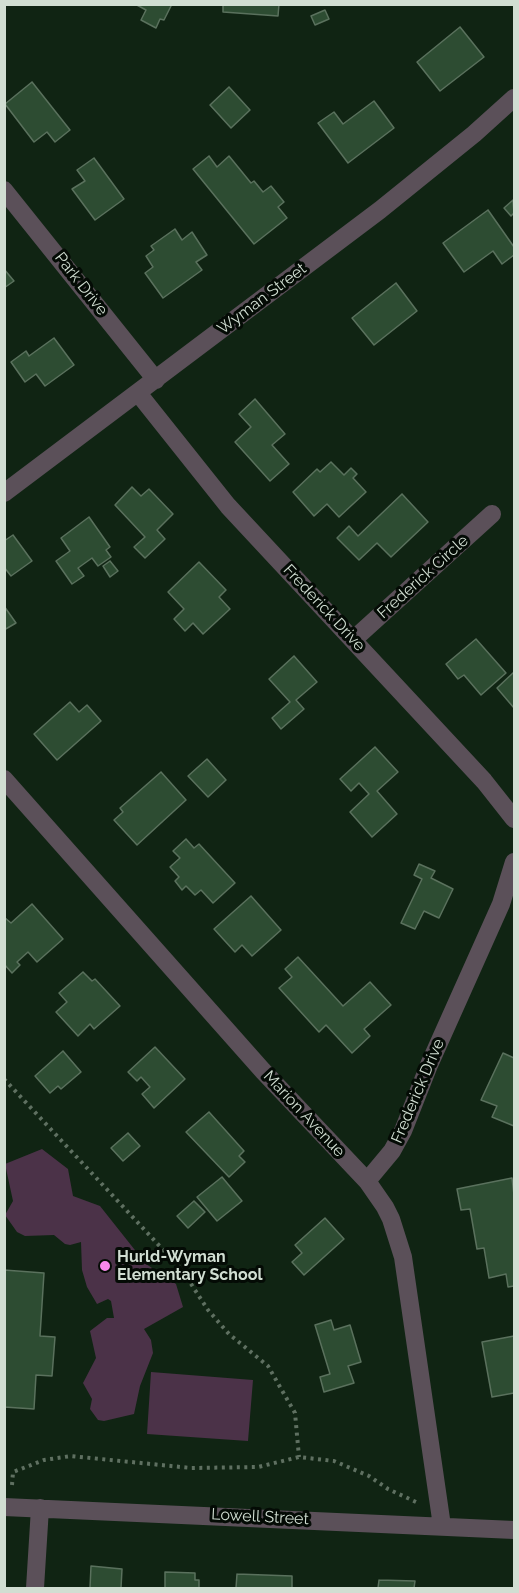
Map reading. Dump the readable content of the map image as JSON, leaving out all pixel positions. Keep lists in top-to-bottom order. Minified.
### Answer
{"streets":{"street":["Park Drive","Wyman Street","Frederick Circle","Frederick Drive","Marion Avenue","Lowell Street"]},"crossings":[["Park Drive","Wyman Street"],["Wyman Street","Frederick Drive"],["Frederick Circle","Frederick Drive"],["Frederick Drive","Marion Avenue"],["Marion Avenue","Lowell Street"]],"places":["Hurld-Wyman Elementary School"]}
